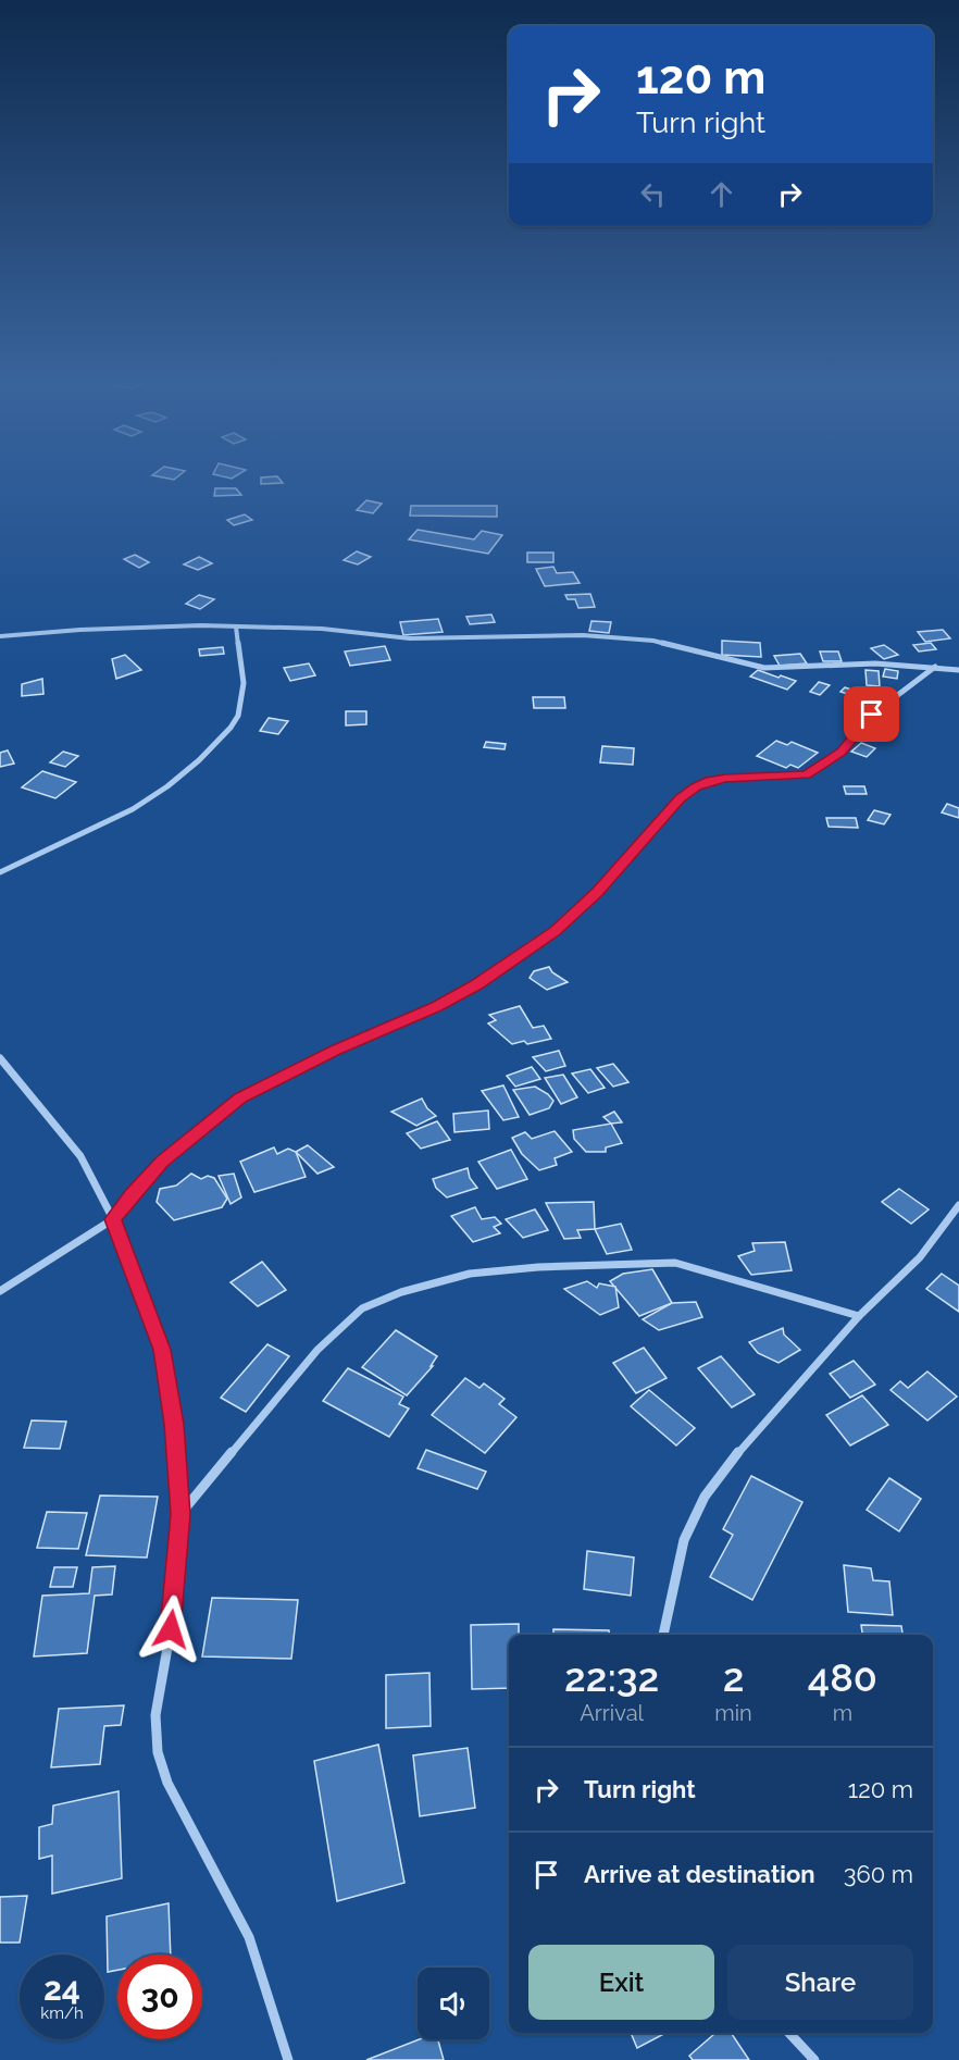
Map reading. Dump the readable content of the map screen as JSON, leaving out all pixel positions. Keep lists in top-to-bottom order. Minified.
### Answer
{"page":{"turn":["120 m","Turn right"],"eta":["22:32","Arrival","2","min","480","m"],"list":[{"name":"Turn right","value":"120 m"},{"name":"Arrive at destination","value":"360 m"}],"buttons":["Exit","Share"],"speed":"24 km/h","limit":"30"}}
